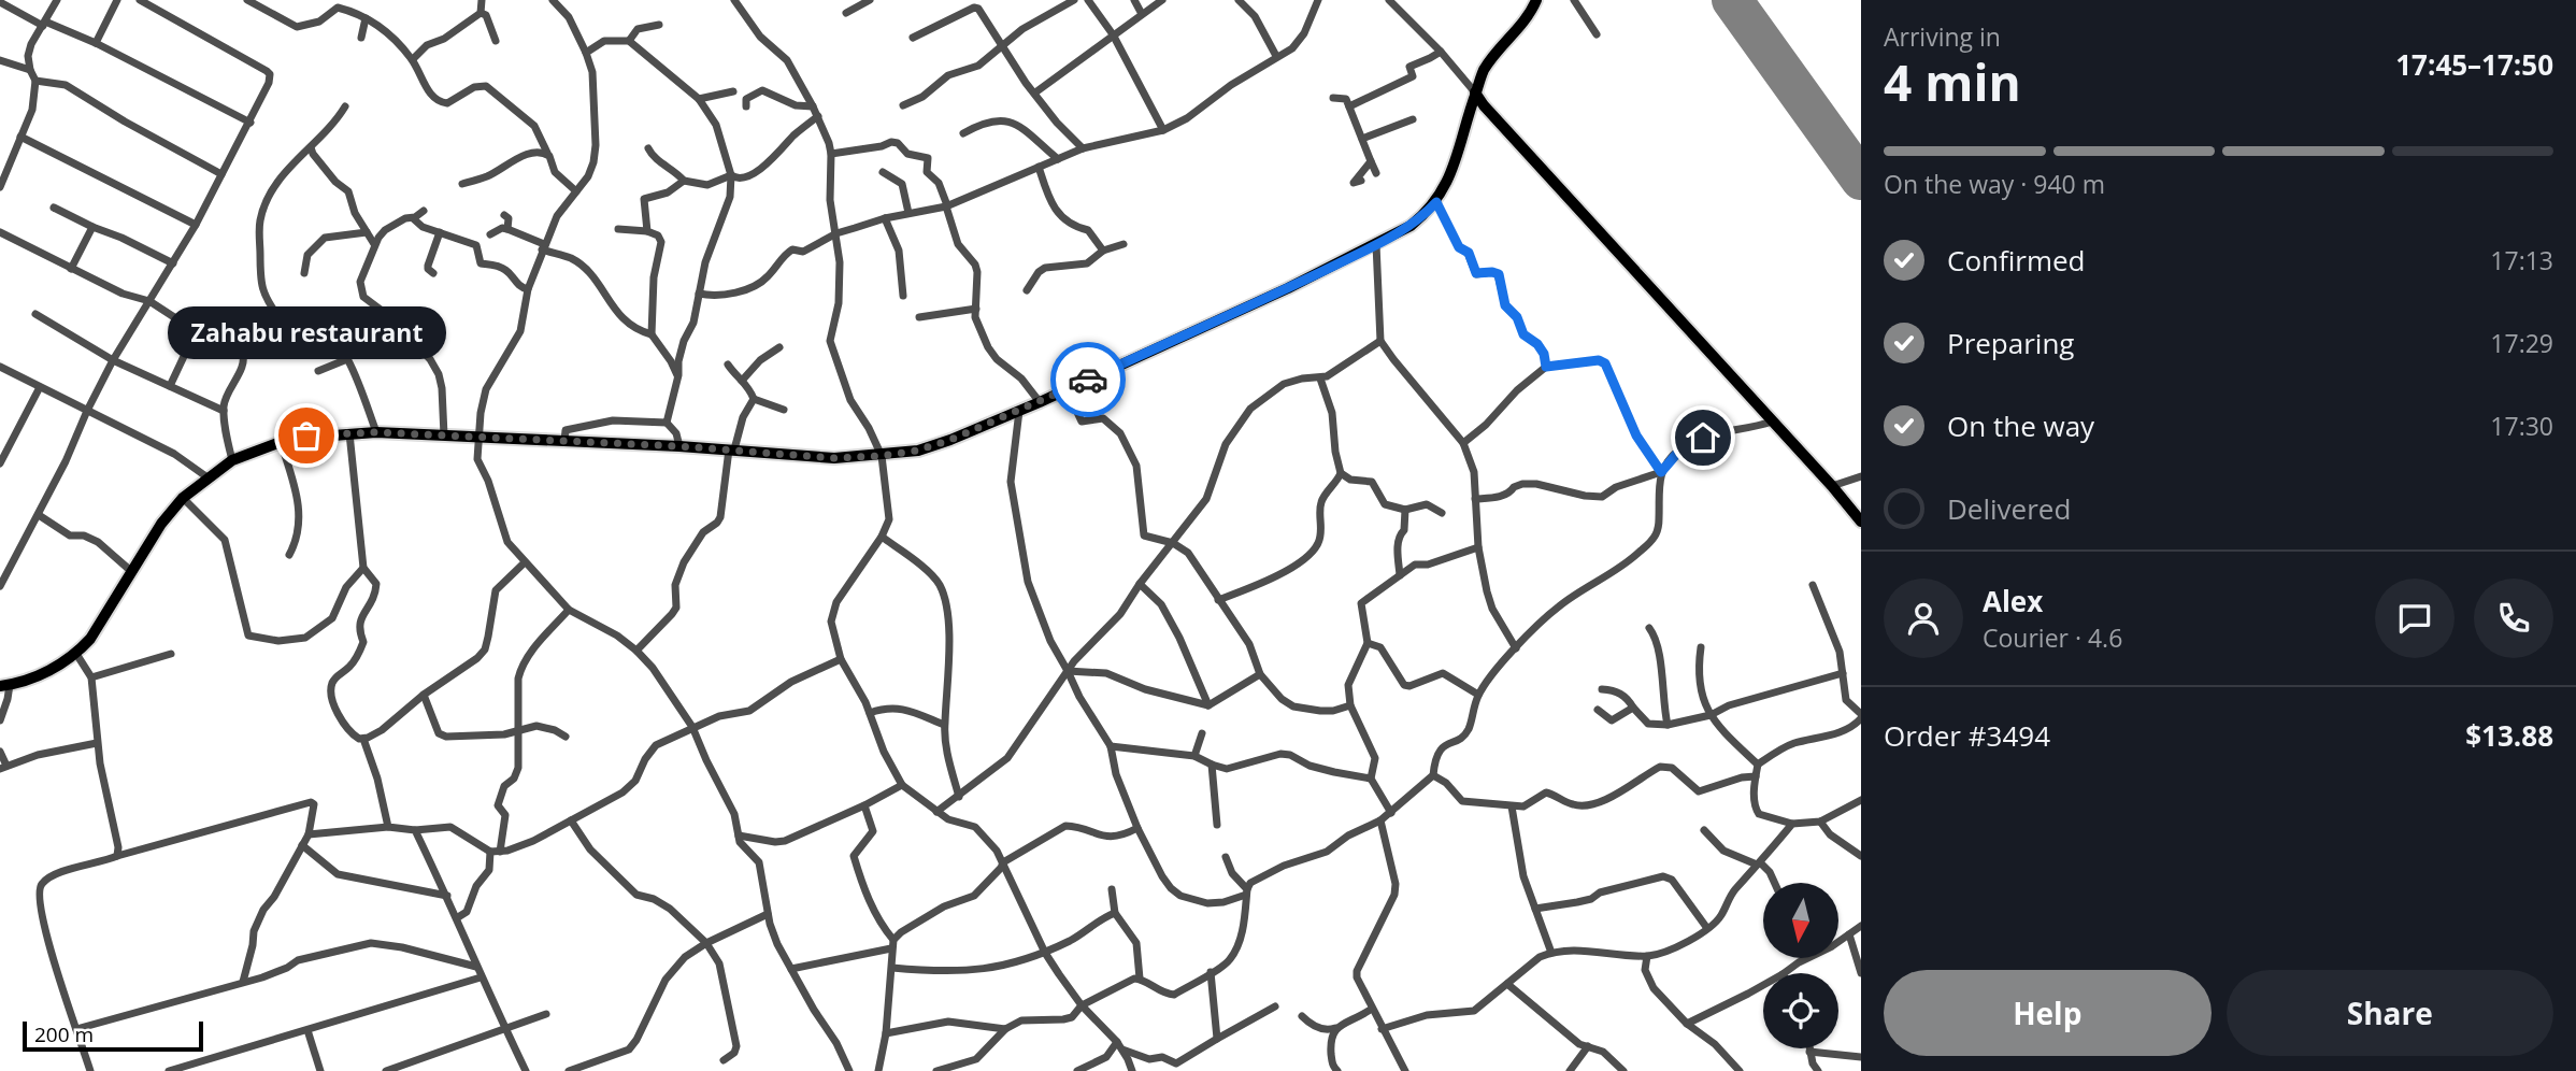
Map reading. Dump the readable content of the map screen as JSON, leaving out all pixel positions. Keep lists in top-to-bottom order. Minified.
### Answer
{"places":["Zahabu restaurant"],"scale_bar":"200 m","north":"bottom","page":{"heading":["4 min","Arriving in","17:45–17:50"],"panel":["Alex","Courier · 4.6","Order #3494","$13.88"],"bar":"On the way · 940 m","list":[["Confirmed","17:13"],["Preparing","17:29"],["On the way","17:30"],"Delivered"],"bubble":"Zahabu restaurant","buttons":["Help","Share"],"scale":"200 m"}}
